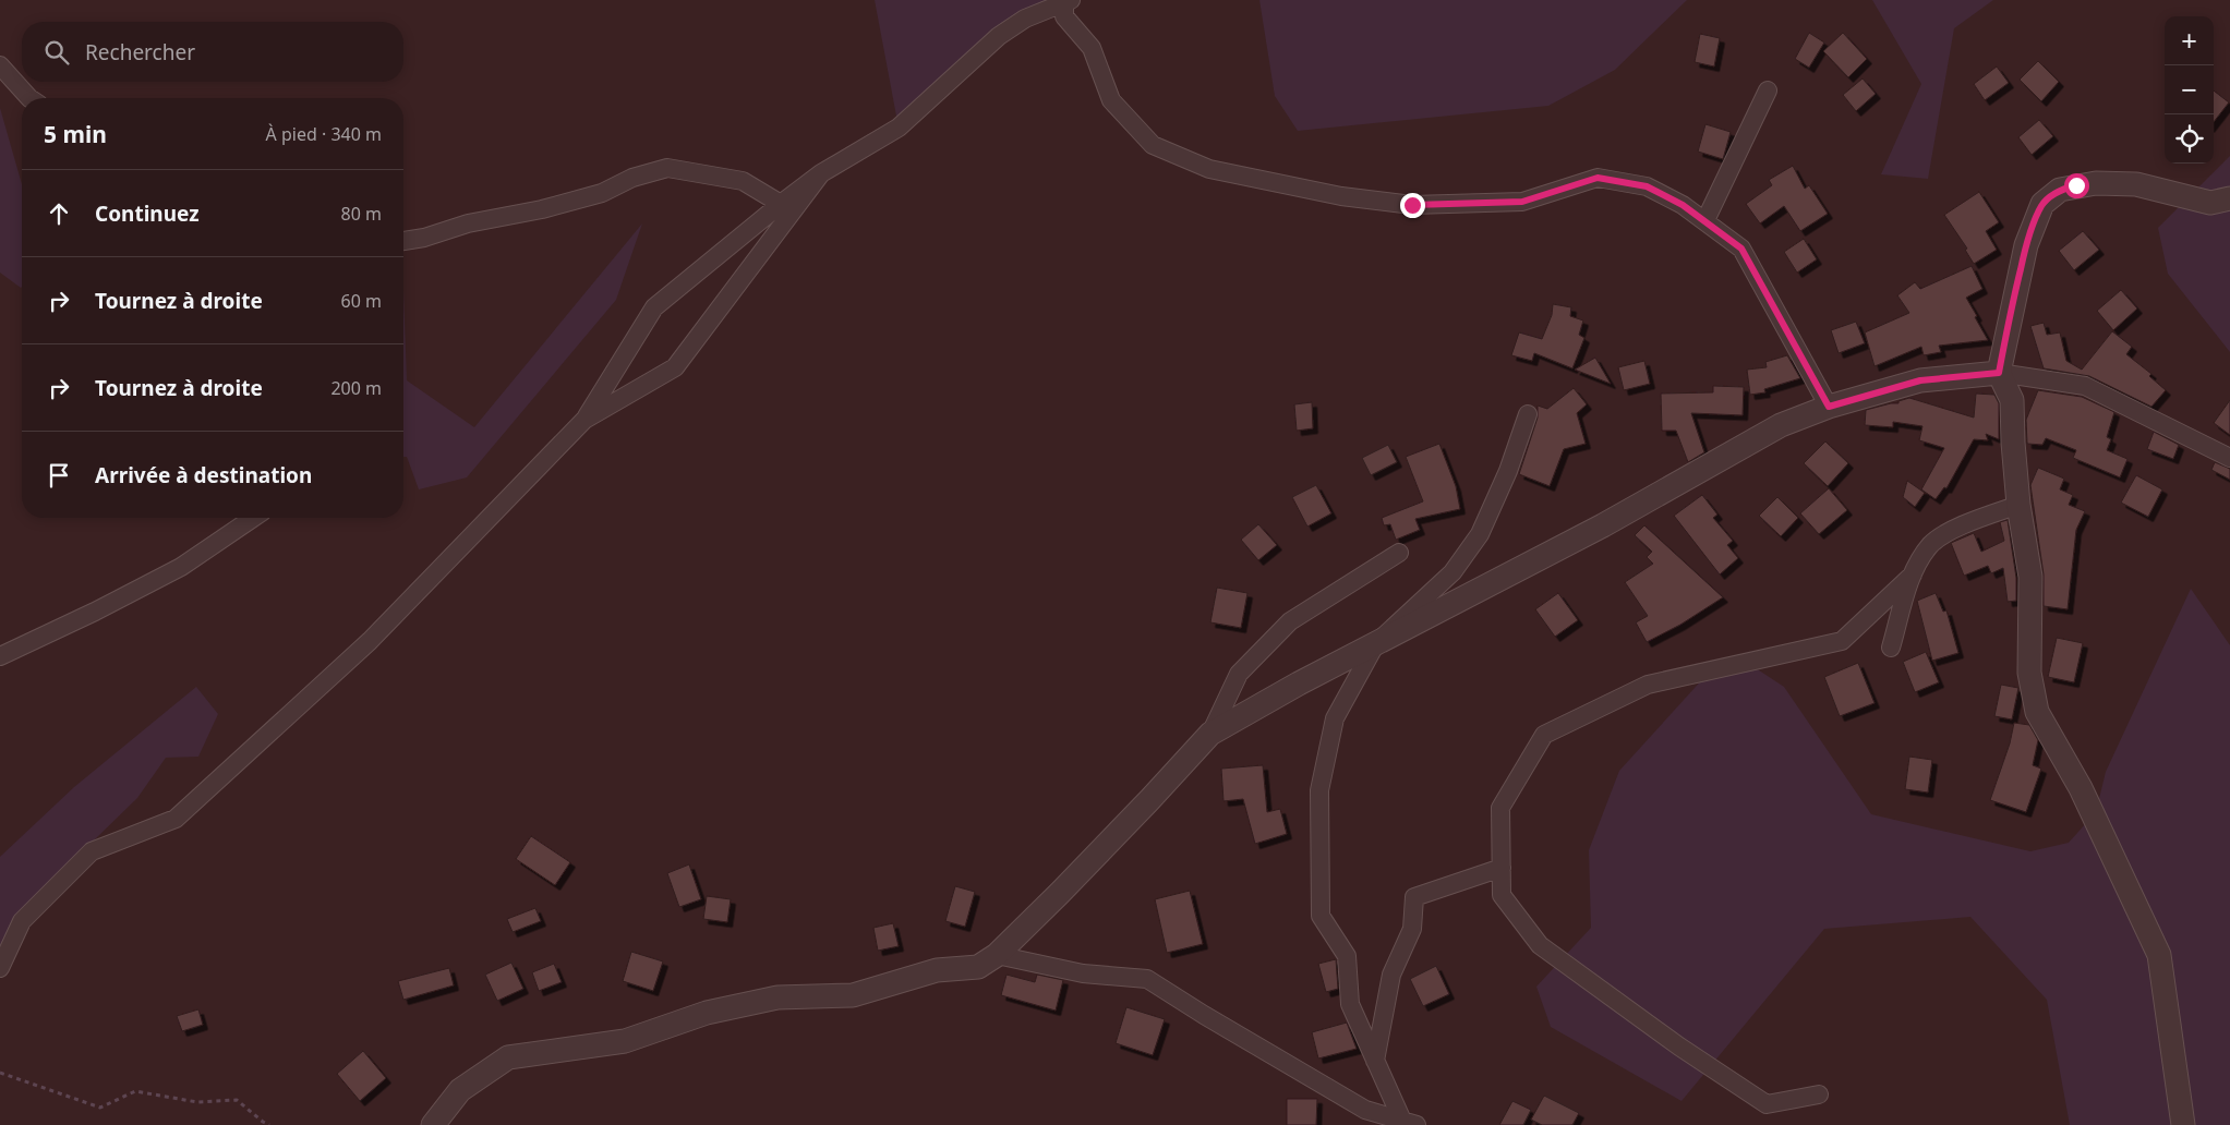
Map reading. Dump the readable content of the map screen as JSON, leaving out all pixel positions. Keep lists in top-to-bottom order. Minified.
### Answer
{"page":{"map_buttons":["+","−"],"search":"Rechercher","heading":["5 min","À pied · 340 m"],"list":[["Continuez","80 m"],["Tournez à droite","60 m"],["Tournez à droite","200 m"],"Arrivée à destination"]}}
